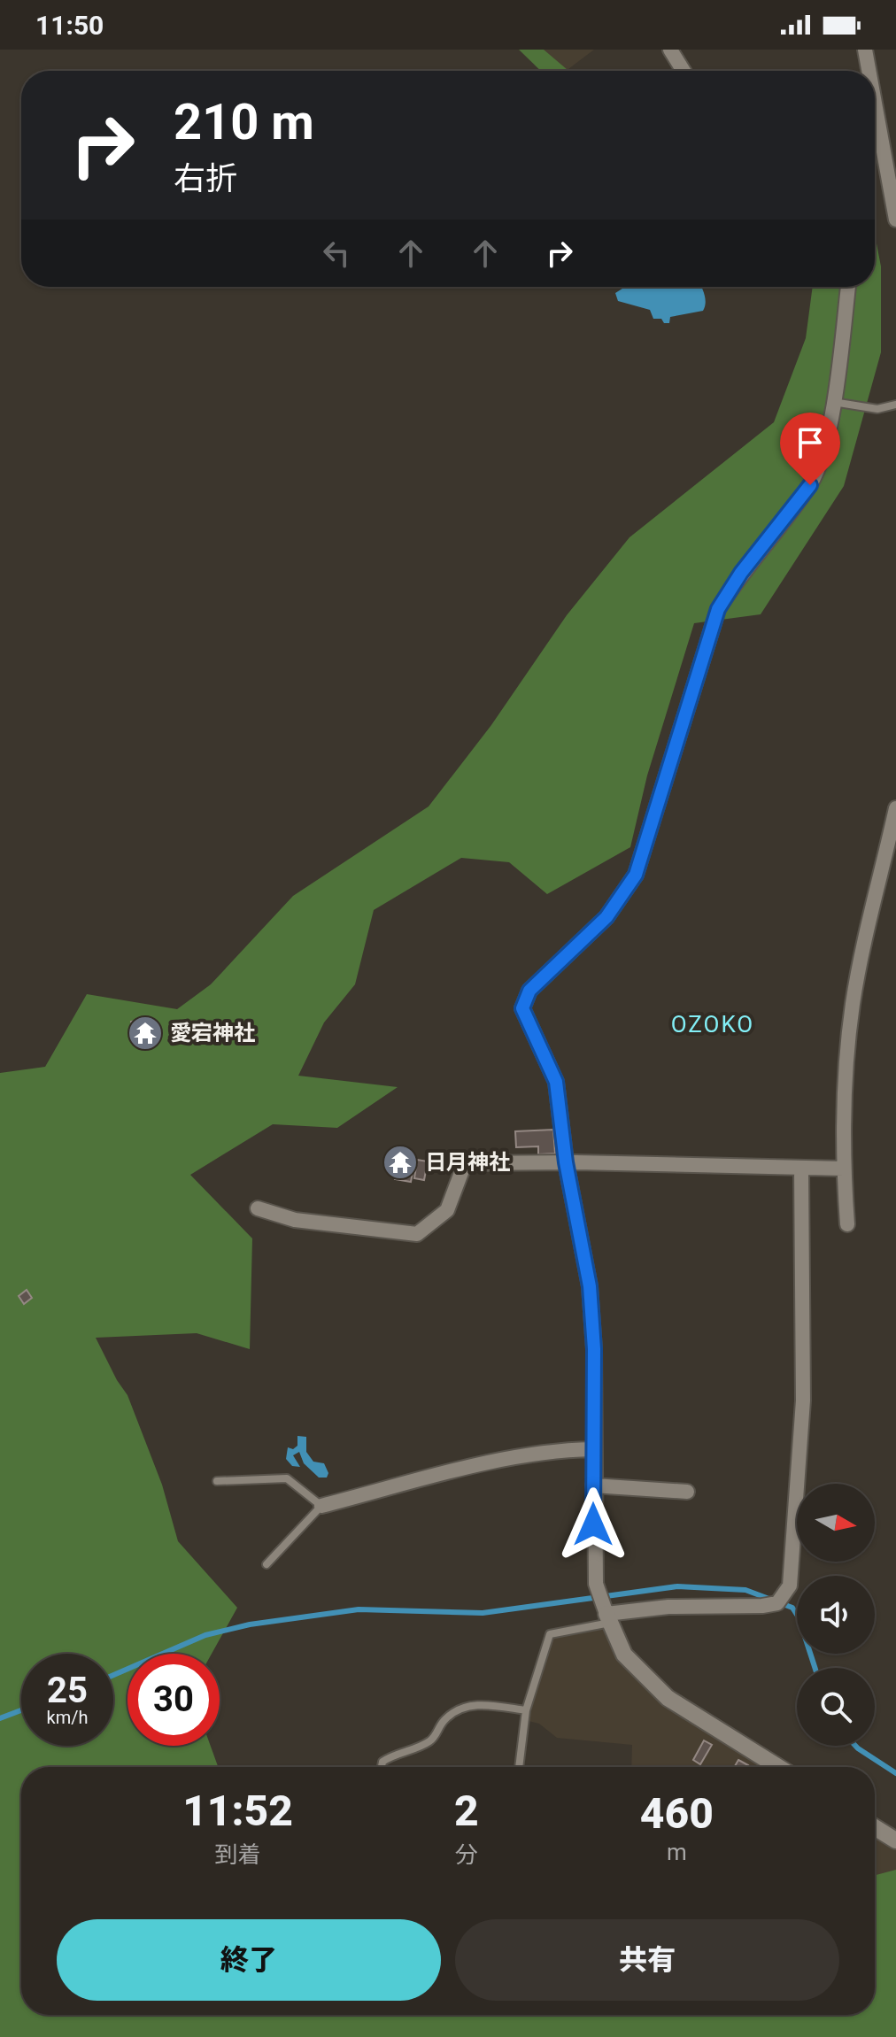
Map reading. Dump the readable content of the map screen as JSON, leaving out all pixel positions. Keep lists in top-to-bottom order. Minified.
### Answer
{"districts":["OZOKO"],"places":{"temple":["愛宕神社","日月神社"]},"north":"right","page":{"status":"11:50","turn":["210 m","右折"],"speed":"25 km/h","limit":"30","eta":["11:52","到着","2","分","460","m"],"buttons":["終了","共有"]}}
